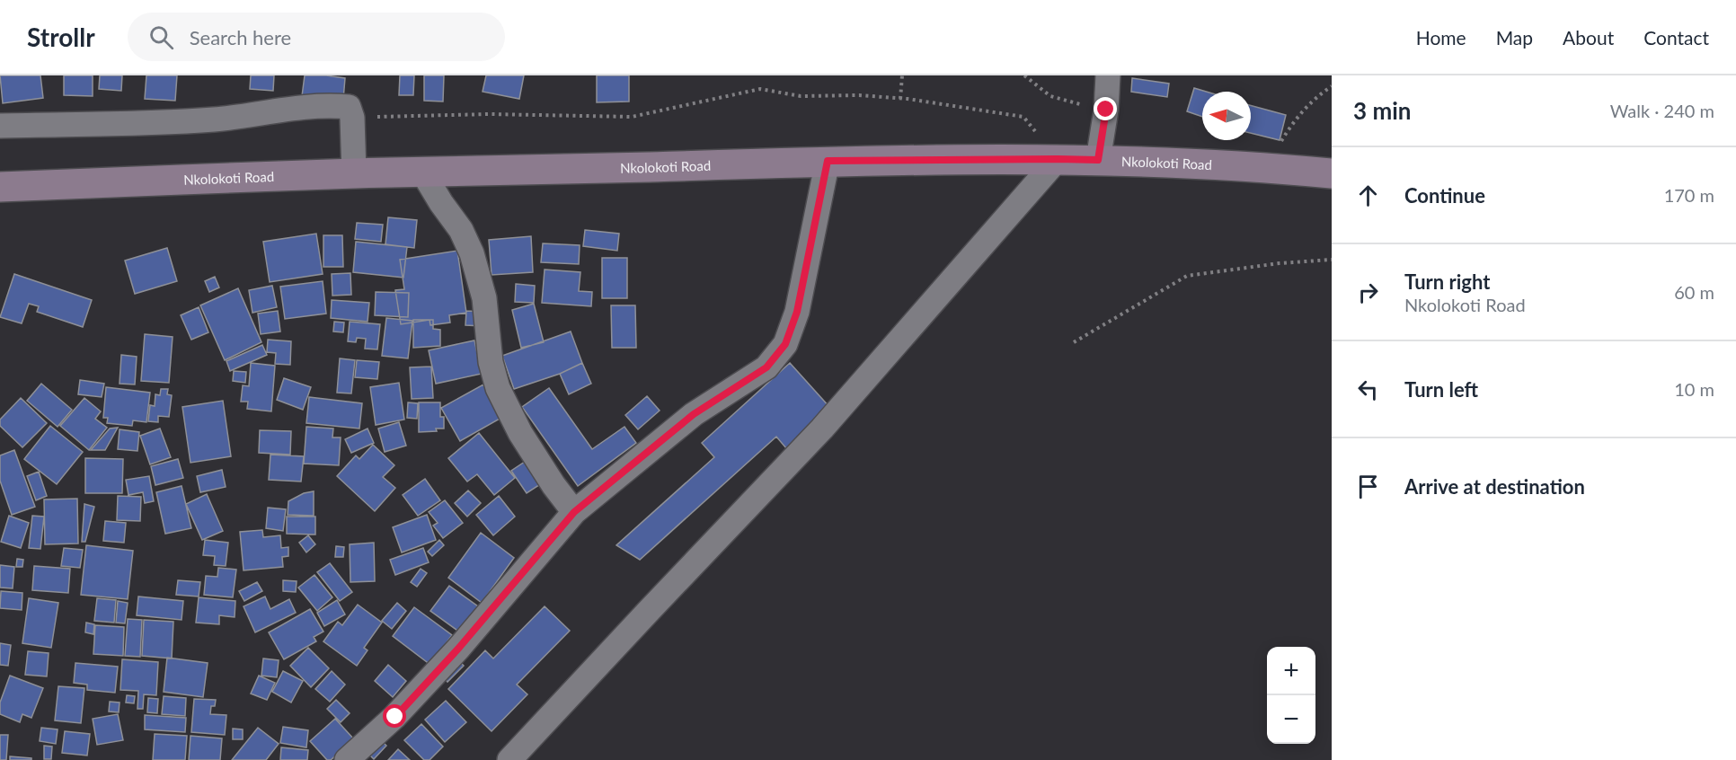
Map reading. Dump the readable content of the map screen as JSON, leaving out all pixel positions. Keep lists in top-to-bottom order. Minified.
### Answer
{"streets":{"main road":["Nkolokoti Road"]},"north":"left","page":{"header":"Strollr","search":"Search here","nav":["Home","Map","About","Contact"],"heading":["3 min","Walk · 240 m"],"list":[["Continue","170 m"],["Turn right","Nkolokoti Road","60 m"],["Turn left","10 m"],"Arrive at destination"],"map_buttons":["+","−"]}}
